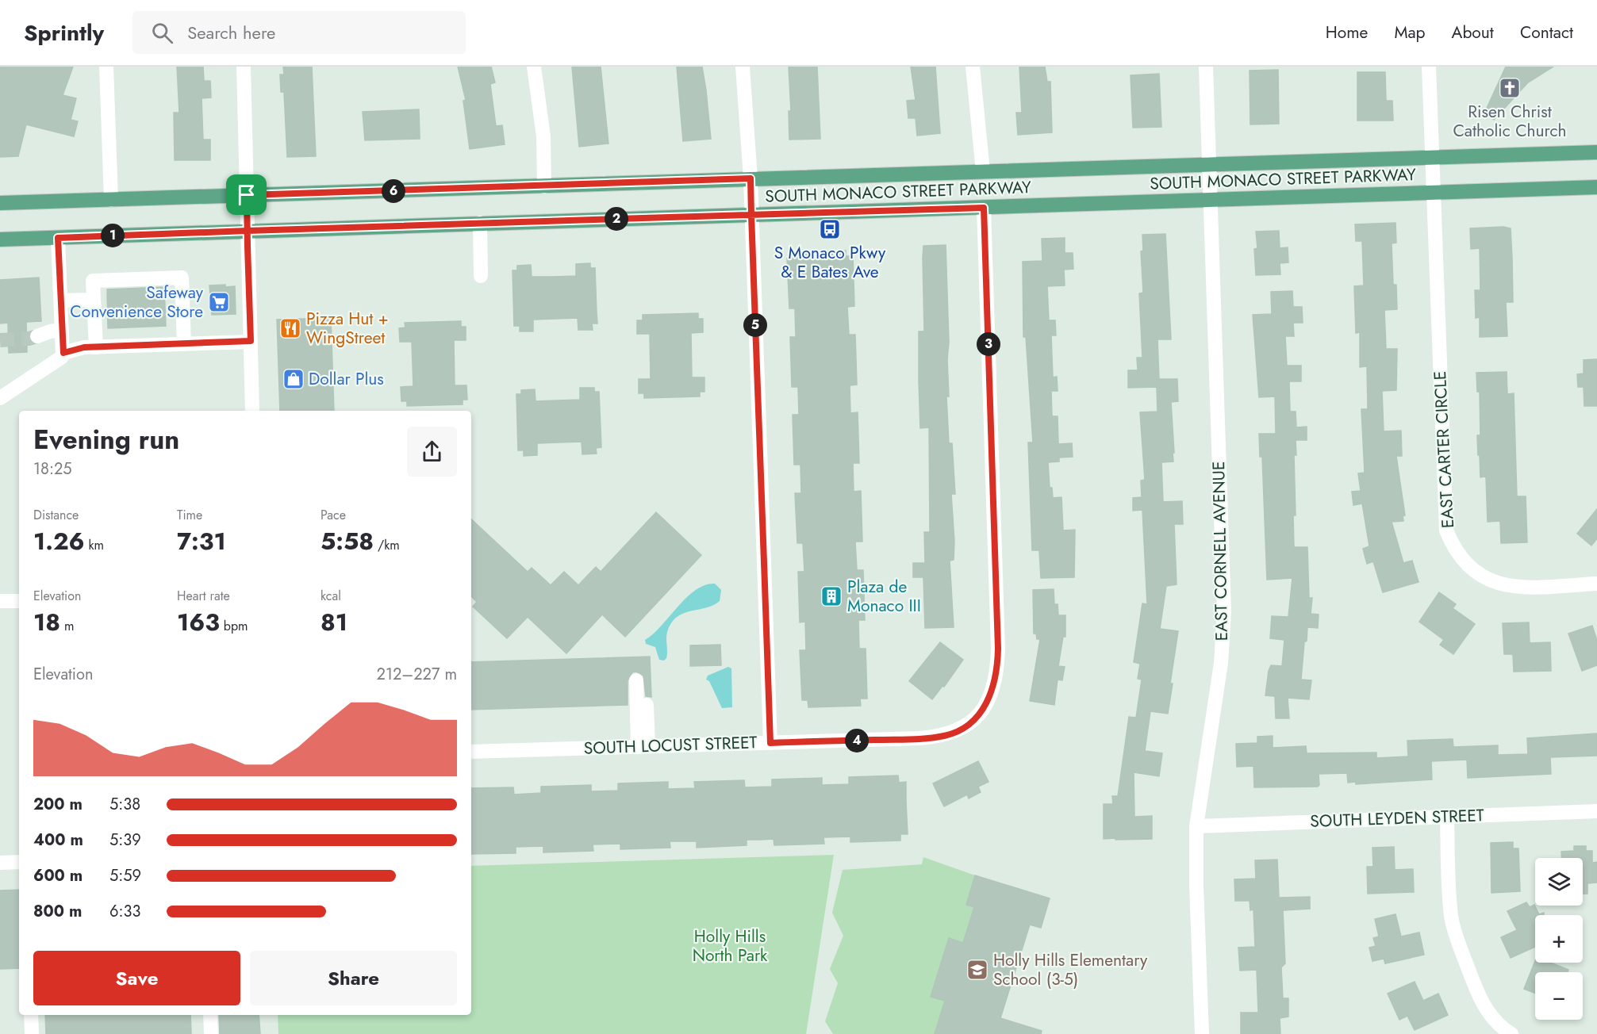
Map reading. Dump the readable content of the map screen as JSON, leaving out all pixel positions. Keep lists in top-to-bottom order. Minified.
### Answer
{"streets":{"main road":["SOUTH MONACO STREET PARKWAY"],"street":["EAST CARTER CIRCLE","EAST CORNELL AVENUE","SOUTH LOCUST STREET","SOUTH LEYDEN STREET"]},"crossings":[["SOUTH MONACO STREET PARKWAY","EAST CARTER CIRCLE"],["SOUTH MONACO STREET PARKWAY","EAST CORNELL AVENUE"],["SOUTH MONACO STREET PARKWAY","SOUTH LOCUST STREET"],["EAST CORNELL AVENUE","SOUTH LEYDEN STREET"]],"parks":["Holly Hills North Park"],"places":{"church":["Risen Christ Catholic Church"],"bus stop":["S Monaco Pkwy & E Bates Ave"],"supermarket":["Safeway Convenience Store"],"restaurant":["Pizza Hut + WingStreet"],"shop":["Dollar Plus"],"building":["Plaza de Monaco III"],"school or university":["Holly Hills Elementary School (3-5)"]},"page":{"header":"Sprintly","search":"Search here","nav":["Home","Map","About","Contact"],"pins":["6","2","1","5","3","4"],"heading":["Evening run","18:25"],"stats":[["Distance","1.26 km"],["Time","7:31"],["Pace","5:58 /km"],["Elevation","18 m"],["Heart rate","163 bpm"],["kcal","81"]],"chart":["Elevation","212–227 m"],"list":[{"name":"200 m","note":"5:38"},{"name":"400 m","note":"5:39"},{"name":"600 m","note":"5:59"},{"name":"800 m","note":"6:33"}],"map_buttons":["+","−"],"buttons":["Save","Share"]}}
